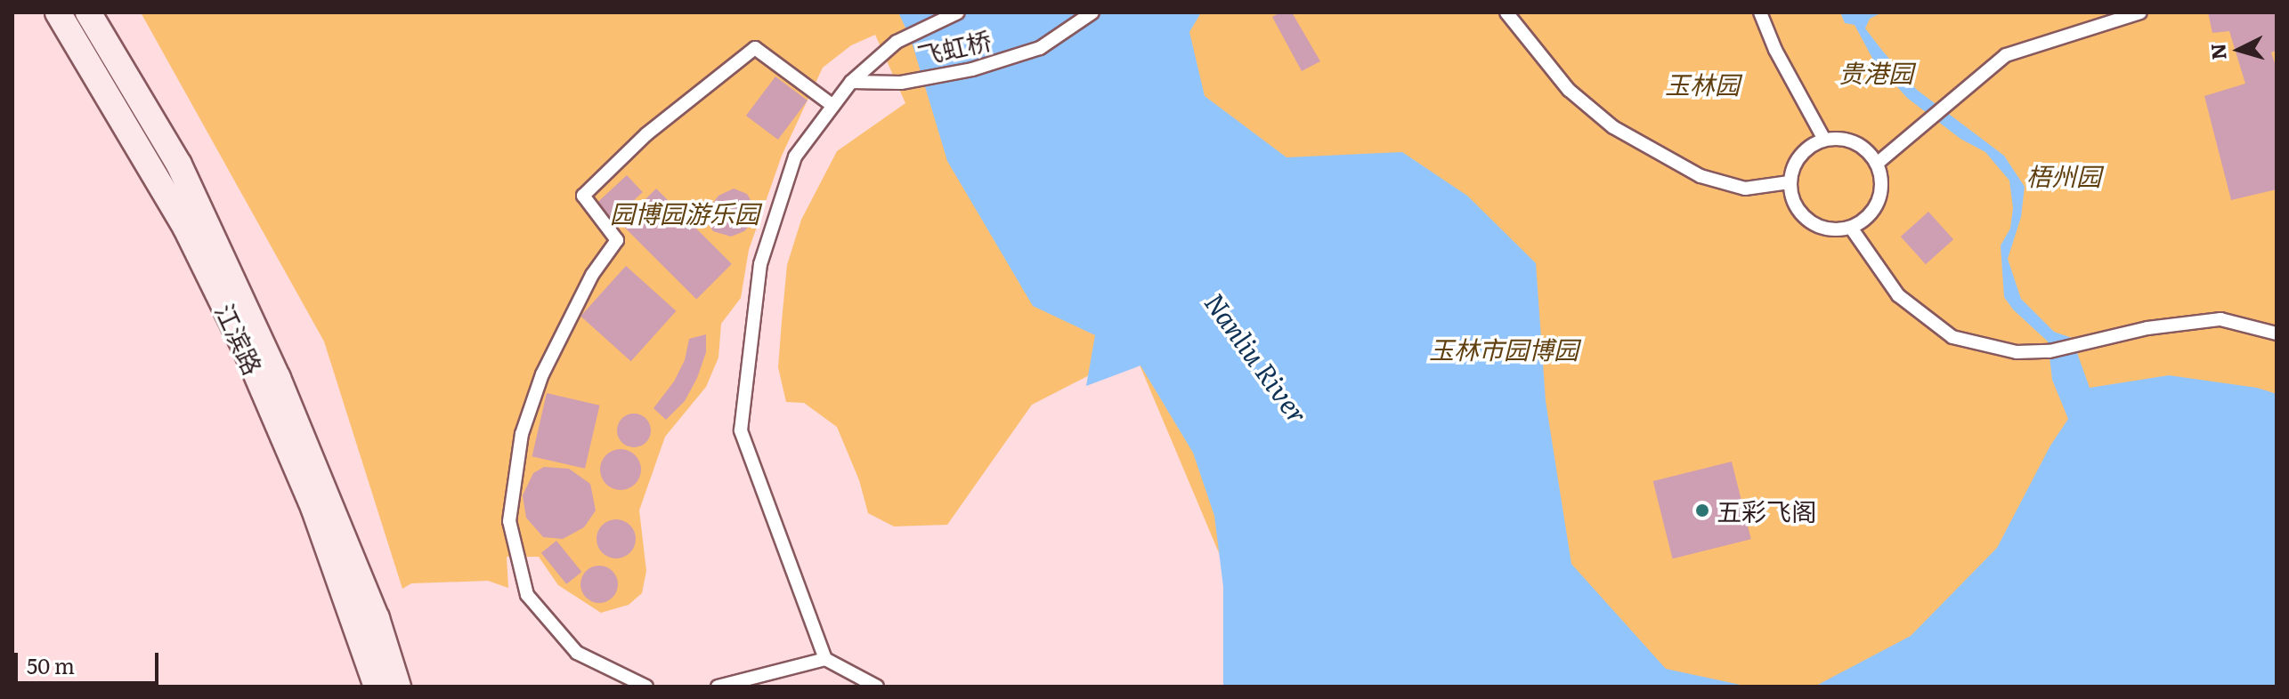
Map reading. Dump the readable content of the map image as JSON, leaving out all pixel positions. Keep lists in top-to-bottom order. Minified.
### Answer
{"streets":{"main road":["江滨路"],"street":["飞虹桥"]},"water":["Nanliu River"],"parks":["贵港园","玉林园","梧州园","园博园游乐园","玉林市园博园"],"places":["五彩飞阁"],"scale_bar":"50 m","north":"left"}
